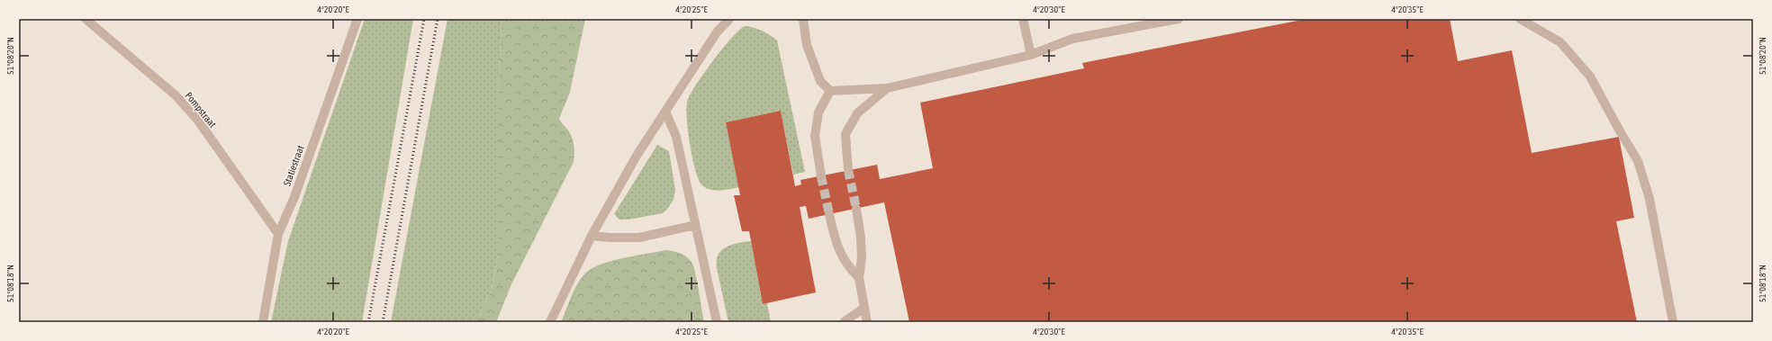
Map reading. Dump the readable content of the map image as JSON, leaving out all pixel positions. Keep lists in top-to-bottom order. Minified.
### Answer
{"streets":{"street":["Pompstraat","Statiestraat"]},"crossings":[["Pompstraat","Statiestraat"]],"coordinates":["4°20'20\"E","4°20'25\"E","4°20'30\"E","4°20'35\"E","51°08'20\"N","51°08'18\"N"]}
